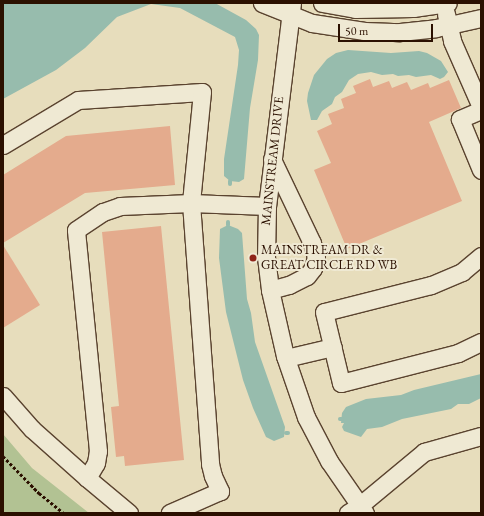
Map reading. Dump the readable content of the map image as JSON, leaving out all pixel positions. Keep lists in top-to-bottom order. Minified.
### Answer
{"streets":{"street":["MAINSTREAM DRIVE"]},"places":["MAINSTREAM DR & GREAT CIRCLE RD WB"],"scale_bar":"50 m"}
